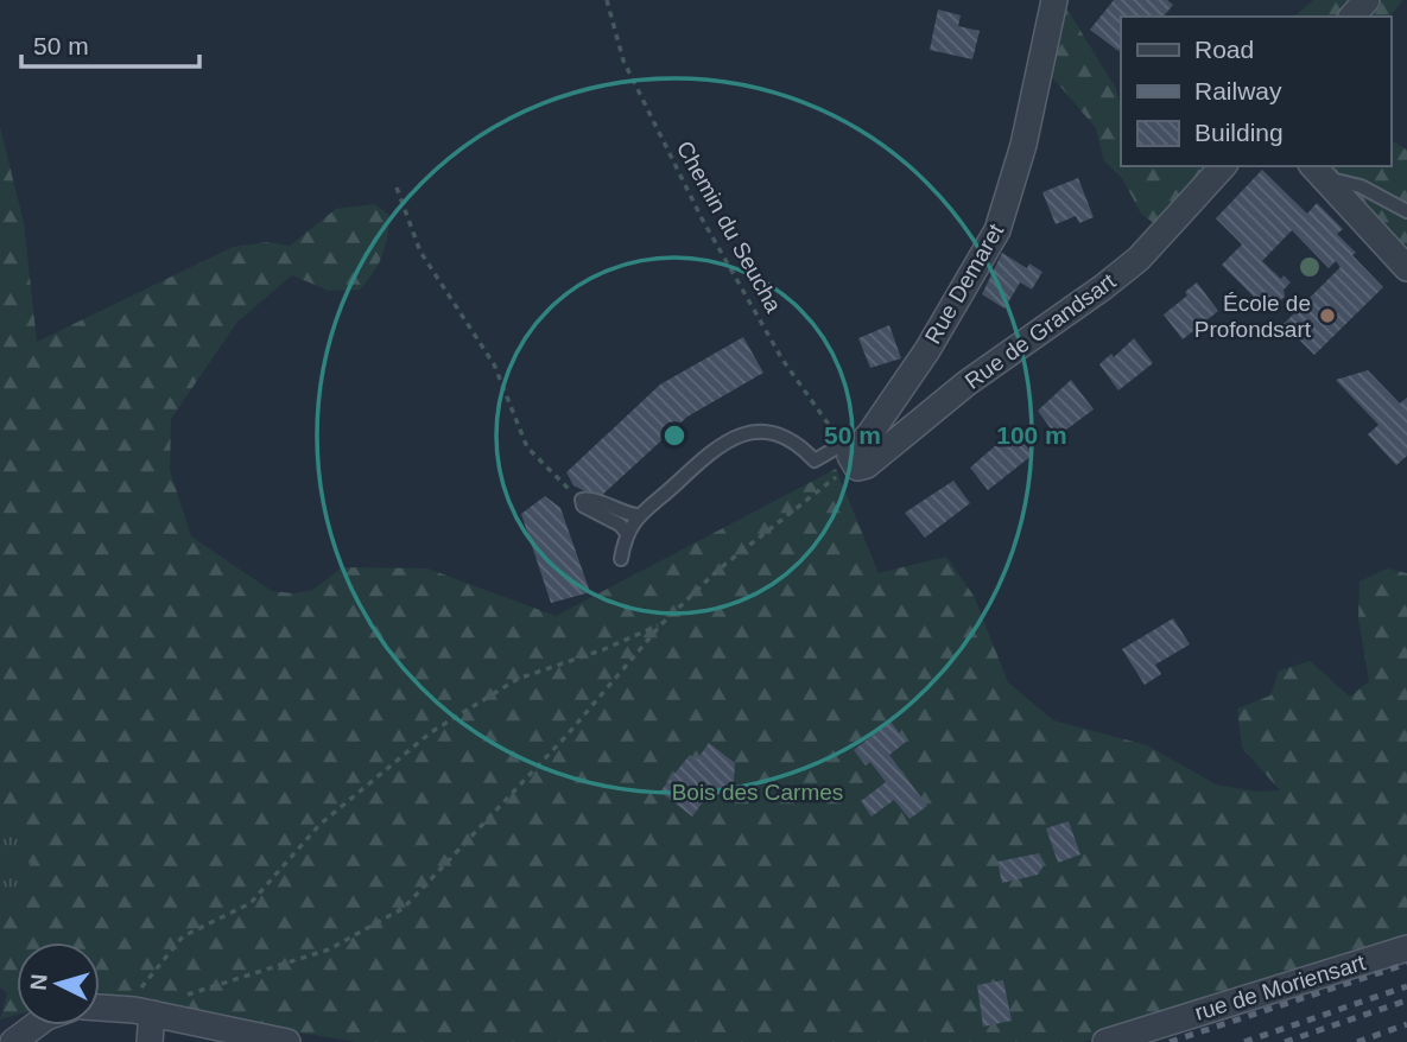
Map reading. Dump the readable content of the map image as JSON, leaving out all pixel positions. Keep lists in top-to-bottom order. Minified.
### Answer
{"streets":{"street":["Rue Demaret","Rue de Grandsart","rue de Moriensart"],"path":["Chemin du Seucha"]},"crossings":[["Chemin du Seucha","Rue Demaret"],["Chemin du Seucha","Rue de Grandsart"],["Rue Demaret","Rue de Grandsart"]],"parks":["Bois des Carmes"],"places":["École de Profondsart"],"legend":["Road","Railway","Building"],"scale_bar":"50 m","north":"left","rings":["50 m","100 m"]}
